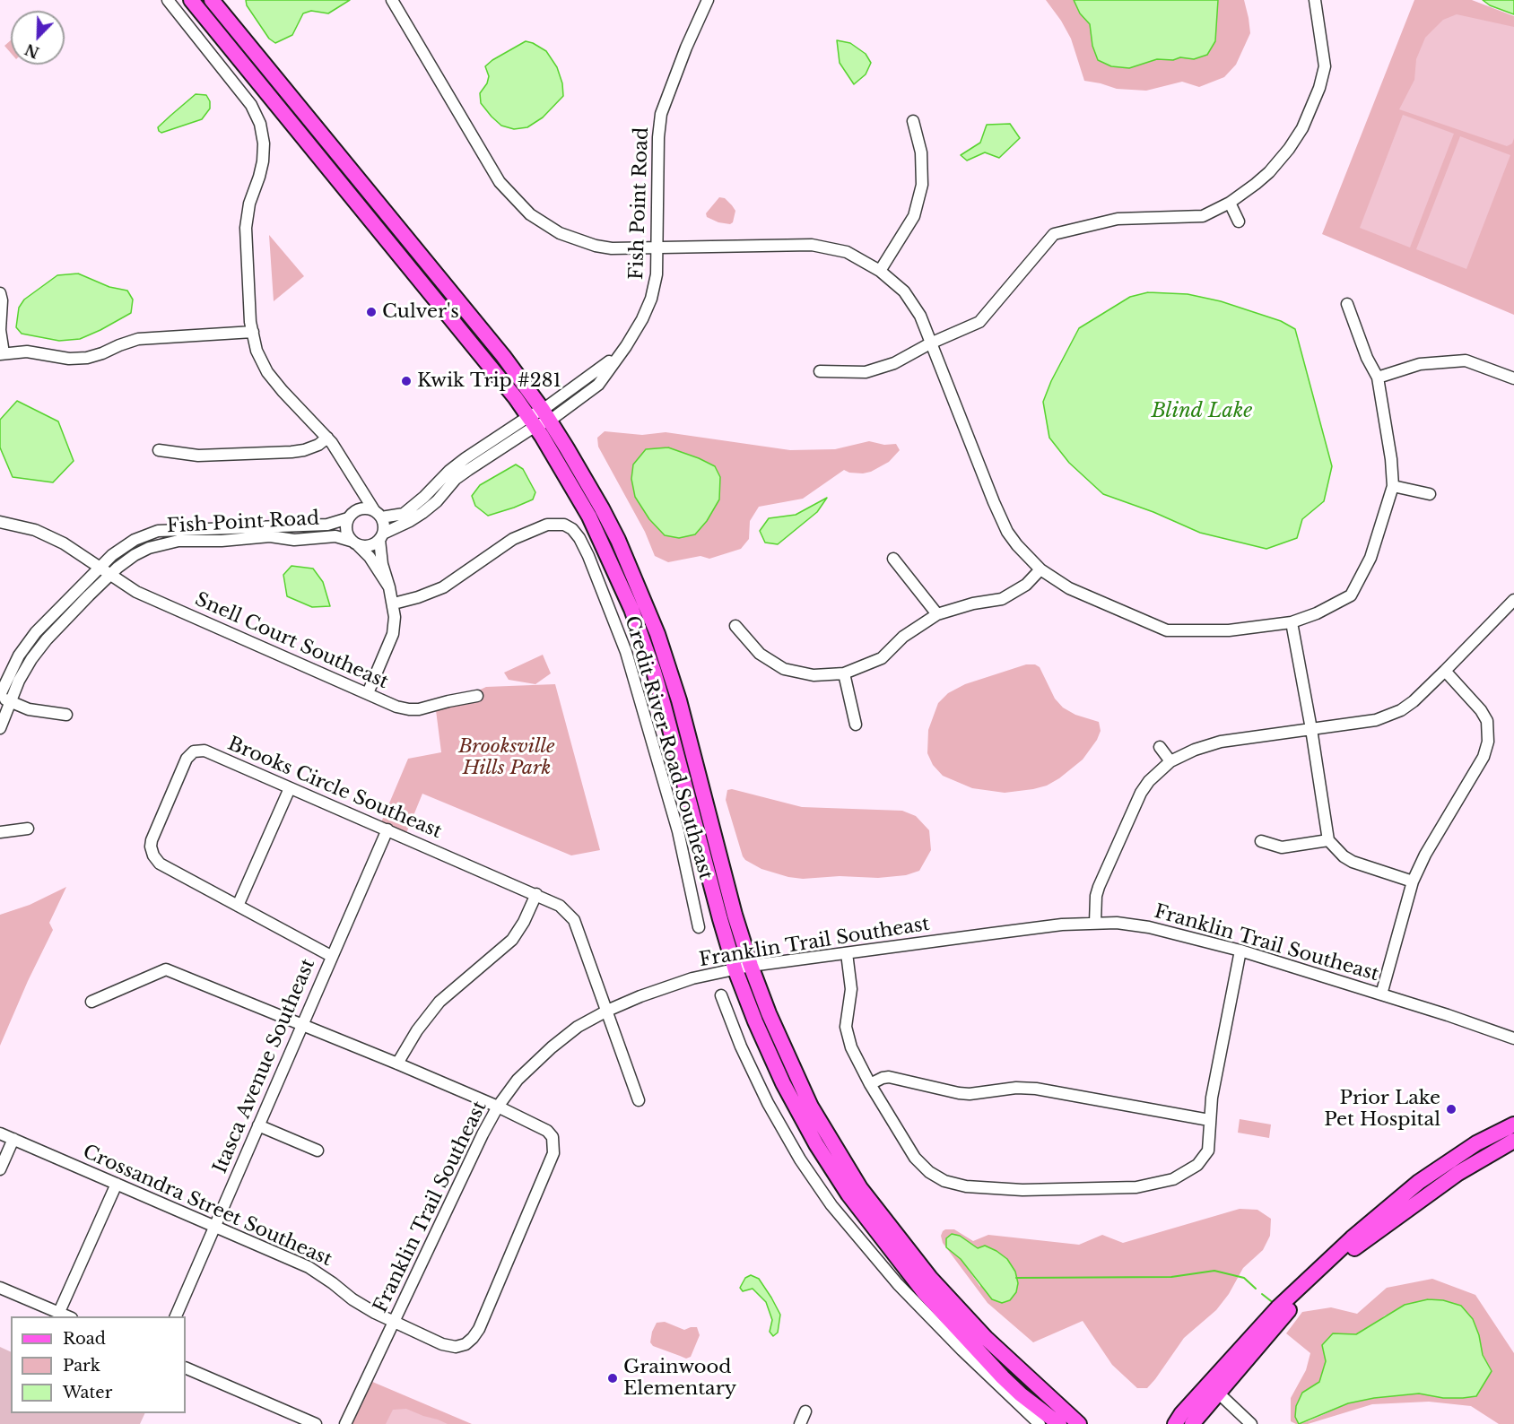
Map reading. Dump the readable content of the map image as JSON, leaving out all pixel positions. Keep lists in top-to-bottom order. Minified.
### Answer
{"streets":{"street":["Fish Point Road","Snell Court Southeast","Credit River Road Southeast","Brooks Circle Southeast","Franklin Trail Southeast","Itasca Avenue Southeast","Crossandra Street Southeast"]},"crossings":[["Fish Point Road","Snell Court Southeast"],["Brooks Circle Southeast","Franklin Trail Southeast"],["Brooks Circle Southeast","Itasca Avenue Southeast"],["Franklin Trail Southeast","Crossandra Street Southeast"],["Itasca Avenue Southeast","Crossandra Street Southeast"]],"water":["Blind Lake"],"parks":["Brooksville Hills Park"],"places":["Culver's","Kwik Trip #281","Prior Lake Pet Hospital","Grainwood Elementary"],"legend":["Road","Park","Water"],"north":"bottom left"}
